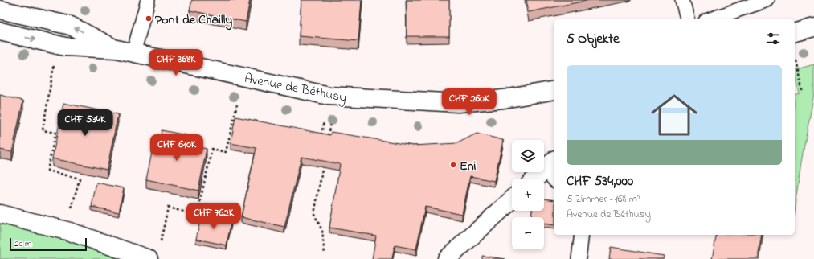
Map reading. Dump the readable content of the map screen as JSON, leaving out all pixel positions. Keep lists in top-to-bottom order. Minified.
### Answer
{"streets":{"street":["Avenue de Béthusy"]},"places":["Pont de Chailly","Eni"],"scale_bar":"20 m","page":{"heading":"5 Objekte","price":["CHF 368K","CHF 260K","CHF 534K","CHF 610K","CHF 762K"],"list":[{"name":"CHF 534,000","note":"5 Zimmer · 168 m² · Avenue de Béthusy"}],"map_buttons":["+","−"],"scale":"20 m"}}
